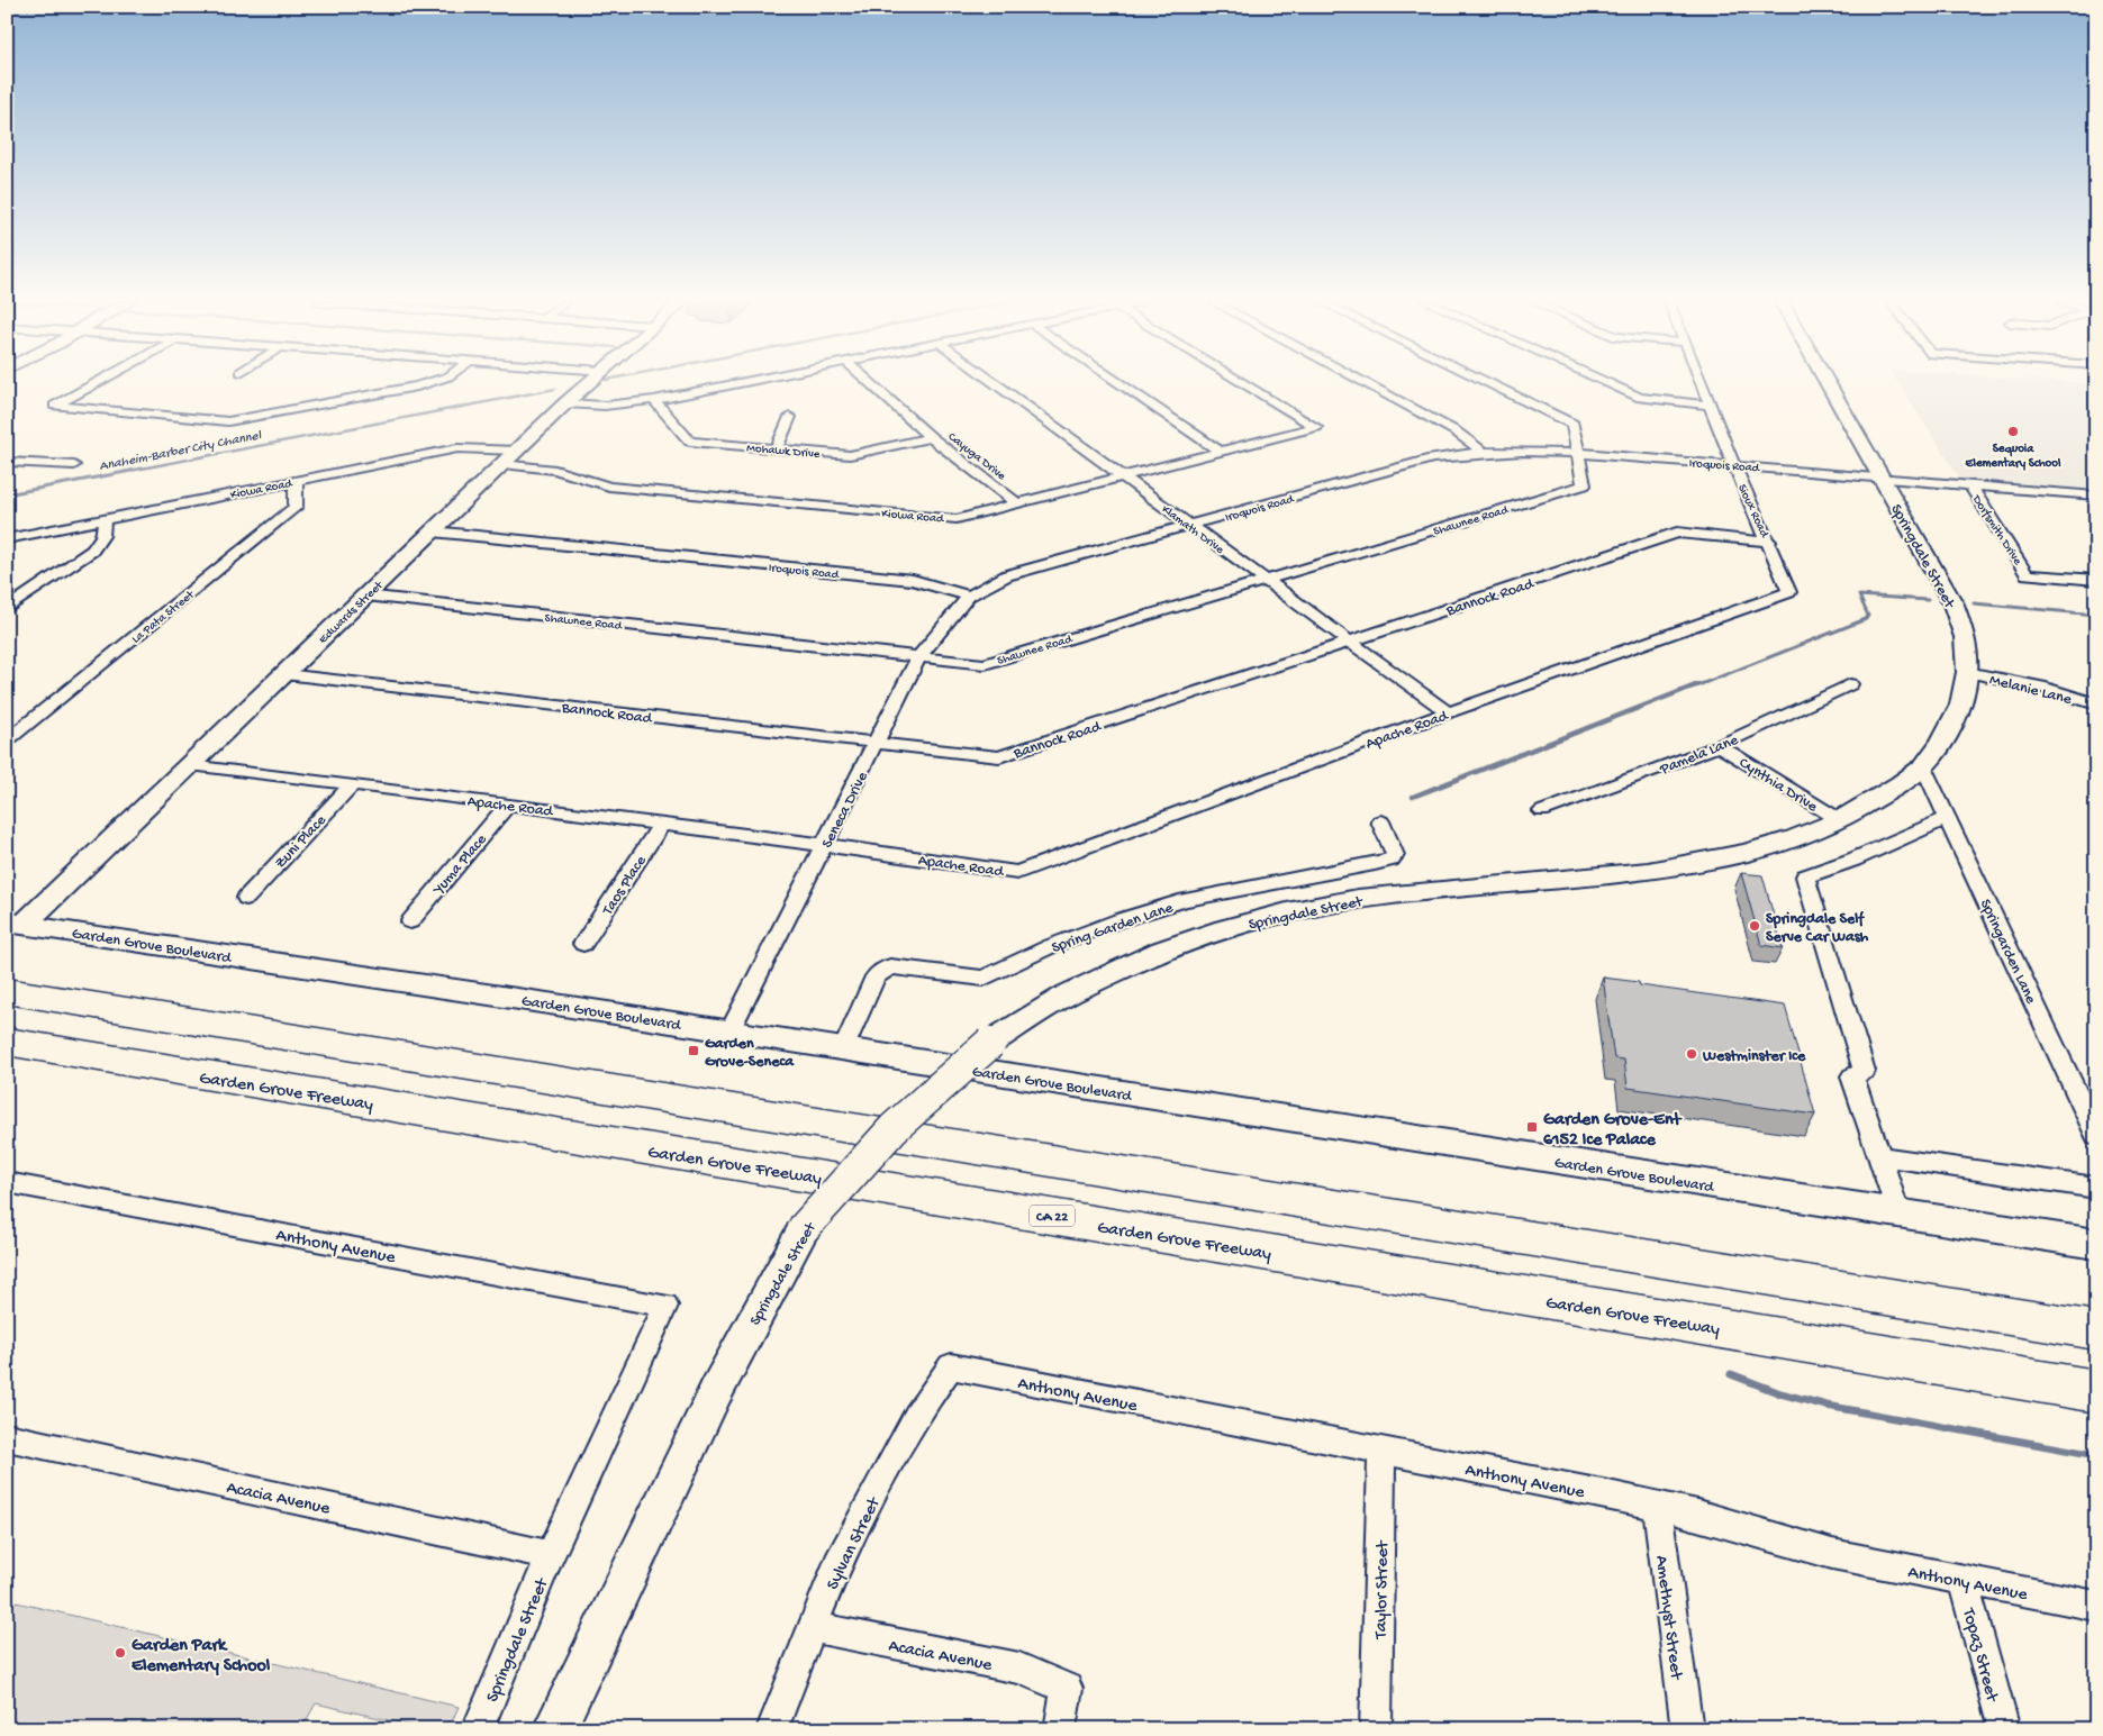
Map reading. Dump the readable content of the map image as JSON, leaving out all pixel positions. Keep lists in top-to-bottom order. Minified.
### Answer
{"streets":{"highway":["Garden Grove Freeway","CA 22"],"main road":["Springdale Street","Edwards Street","Garden Grove Boulevard"],"street":["Mohawk Drive","Cayuga Drive","Iroquois Road","Kiowa Road","Sioux Road","Shawnee Road","Klamath Drive","Dorfsmith Drive","Bannock Road","La Pata Street","Melanie Lane","Apache Road","Pamela Lane","Cynthia Drive","Seneca Drive","Zuni Place","Yuma Place","Taos Place","Spring Garden Lane","Springarden Lane","Anthony Avenue","Acacia Avenue","Sylvan Street","Taylor Street","Amethyst Street","Topaz Street"]},"crossings":[["Mohawk Drive","Cayuga Drive"],["Cayuga Drive","Kiowa Road"],["Iroquois Road","Sioux Road"],["Iroquois Road","Shawnee Road"],["Iroquois Road","Klamath Drive"],["Iroquois Road","Dorfsmith Drive"],["Iroquois Road","Springdale Street"],["Iroquois Road","Edwards Street"],["Iroquois Road","Seneca Drive"],["Kiowa Road","Klamath Drive"],["Kiowa Road","Edwards Street"],["Kiowa Road","La Pata Street"],["Sioux Road","Bannock Road"],["Sioux Road","Apache Road"],["Shawnee Road","Klamath Drive"],["Shawnee Road","Edwards Street"],["Shawnee Road","Seneca Drive"],["Klamath Drive","Bannock Road"],["Klamath Drive","Apache Road"],["Springdale Street","Melanie Lane"],["Springdale Street","Cynthia Drive"],["Springdale Street","Springarden Lane"],["Springdale Street","Anthony Avenue"],["Springdale Street","Acacia Avenue"],["Bannock Road","Edwards Street"],["Bannock Road","Seneca Drive"],["Edwards Street","Apache Road"],["Edwards Street","Garden Grove Boulevard"],["Apache Road","Seneca Drive"],["Apache Road","Zuni Place"],["Apache Road","Yuma Place"],["Apache Road","Taos Place"],["Pamela Lane","Cynthia Drive"],["Seneca Drive","Garden Grove Boulevard"],["Spring Garden Lane","Garden Grove Boulevard"],["Anthony Avenue","Sylvan Street"],["Anthony Avenue","Taylor Street"],["Anthony Avenue","Amethyst Street"],["Anthony Avenue","Topaz Street"],["Acacia Avenue","Sylvan Street"]],"water":["Anaheim-Barber City Channel"],"places":{"other":["Sequoia Elementary School","Springdale Self Serve Car Wash","Westminster Ice","Garden Park Elementary School"],"transit":["Garden Grove-Seneca","Garden Grove-Ent 6152 Ice Palace"]}}
